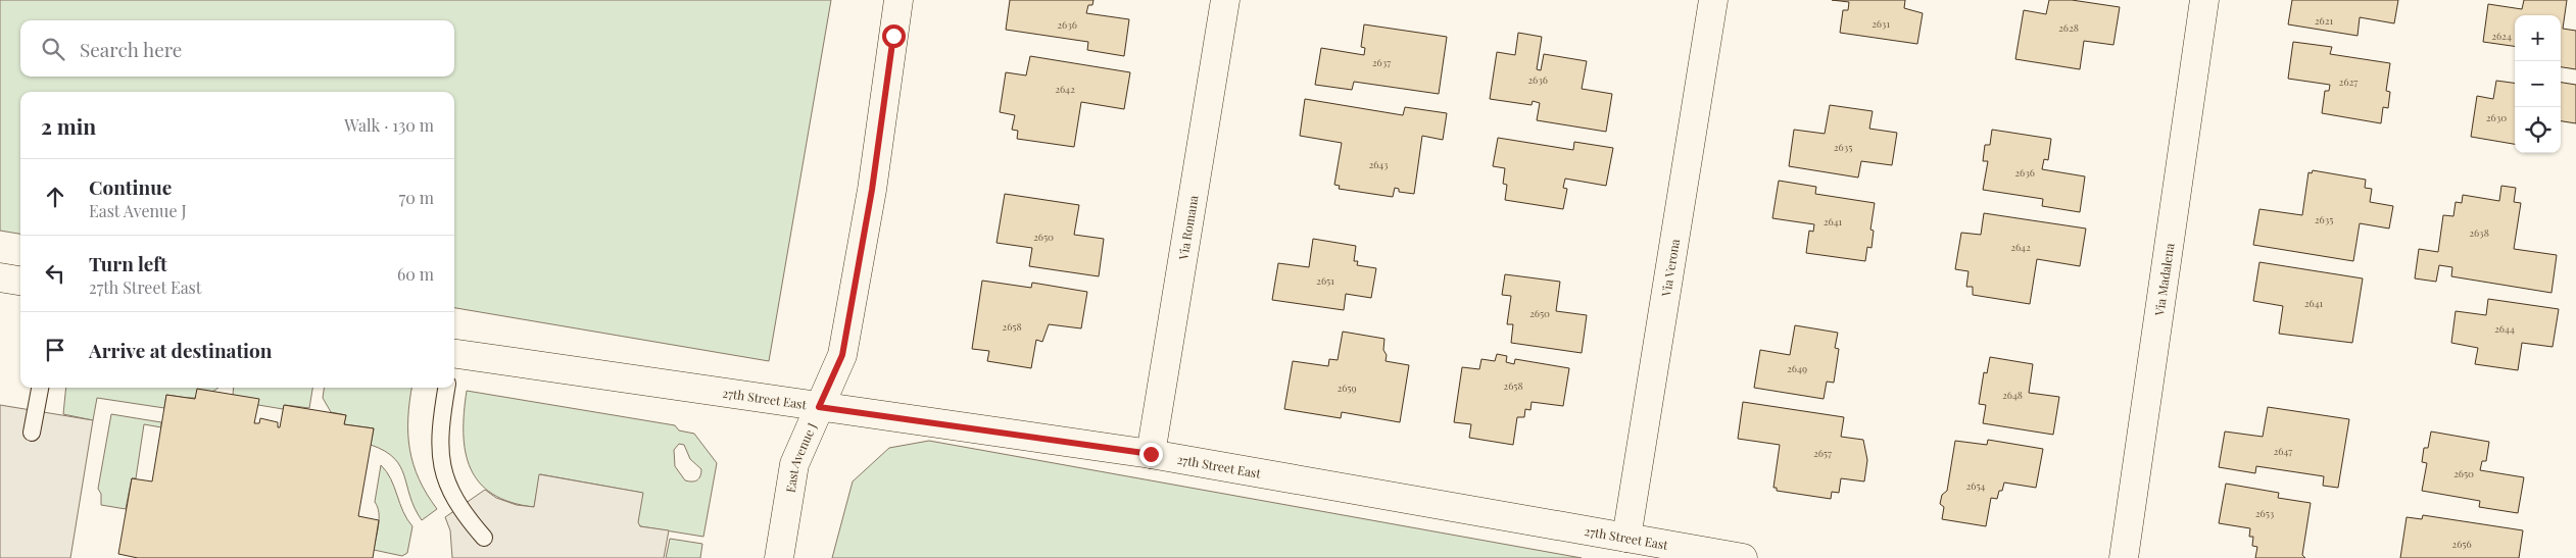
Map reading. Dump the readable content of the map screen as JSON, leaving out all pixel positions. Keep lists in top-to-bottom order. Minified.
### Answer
{"streets":{"street":["Via Romana","Via Verona","Via Madalena","27th Street East","East Avenue J"]},"crossings":[["Via Romana","27th Street East"],["Via Verona","27th Street East"],["27th Street East","East Avenue J"]],"house_numbers":["2621","2631","2636","2628","2624","2637","2636","2627","2642","2630","2635","2643","2636","2635","2641","2638","2650","2642","2651","2641","2650","2658","2644","2649","2658","2659","2648","2647","2657","2650","2654","2653","2656"],"page":{"map_buttons":["+","−"],"search":"Search here","heading":["2 min","Walk · 130 m"],"list":[["Continue","East Avenue J","70 m"],["Turn left","27th Street East","60 m"],"Arrive at destination"]}}
